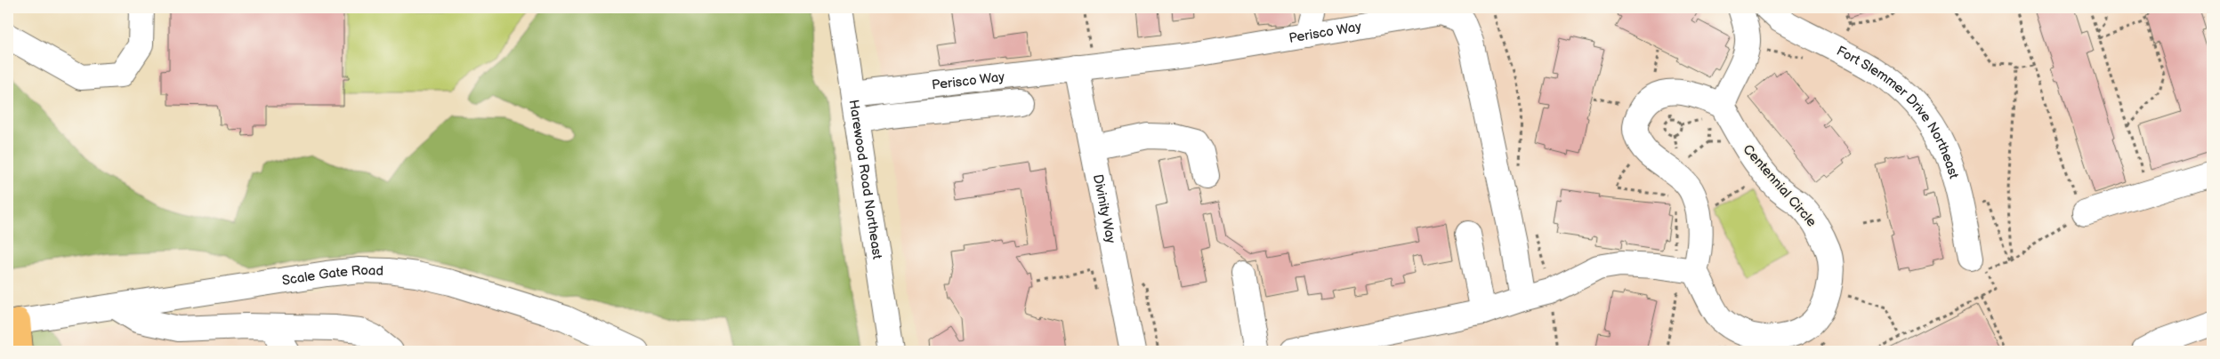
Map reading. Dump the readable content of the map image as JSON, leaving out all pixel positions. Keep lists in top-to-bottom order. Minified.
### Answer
{"streets":{"street":["Perisco Way","Fort Slemmer Drive Northeast","Harewood Road Northeast","Centennial Circle","Divinity Way","Scale Gate Road"]},"crossings":[["Perisco Way","Harewood Road Northeast"],["Perisco Way","Divinity Way"]]}
